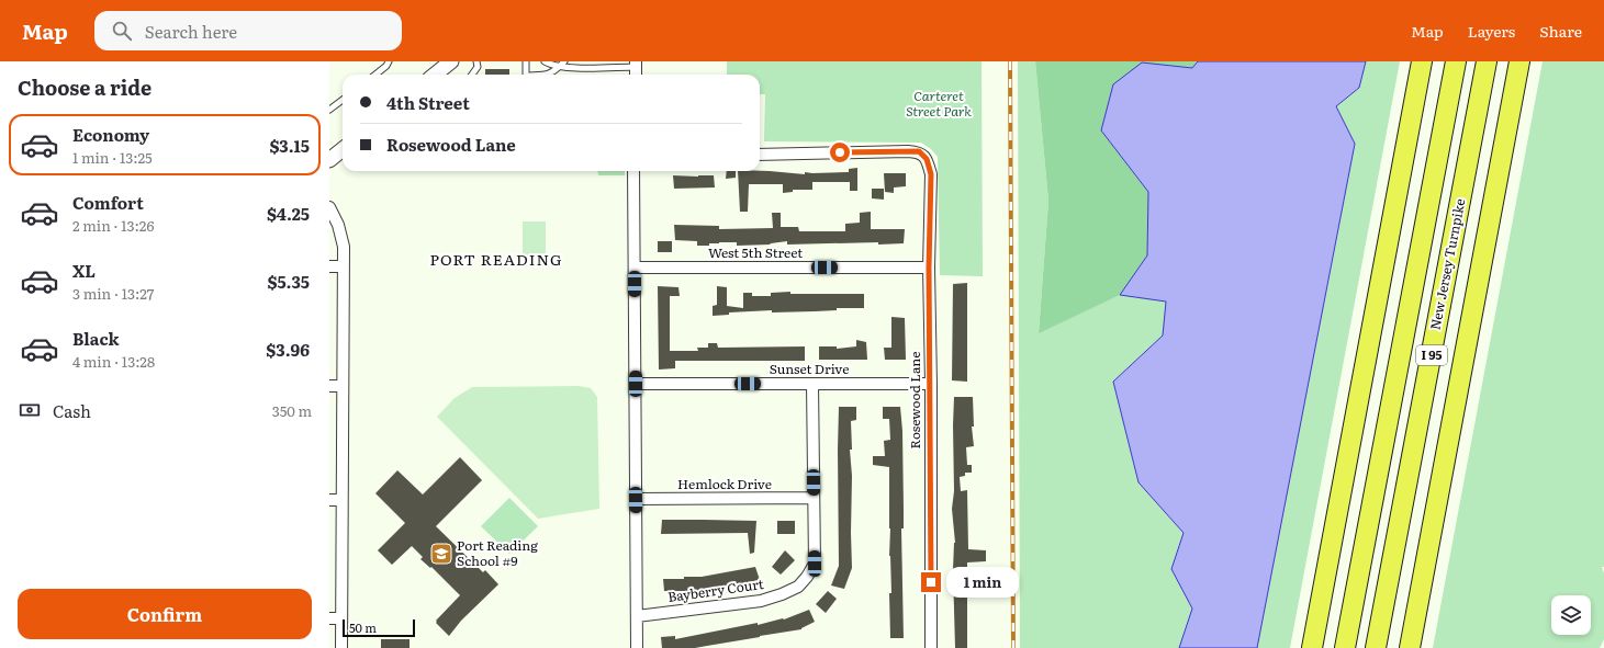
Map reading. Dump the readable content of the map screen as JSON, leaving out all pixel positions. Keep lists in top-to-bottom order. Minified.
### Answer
{"streets":{"highway":["New Jersey Turnpike","I 95"],"street":["West 5th Street","Sunset Drive","Rosewood Lane","Hemlock Drive","Bayberry Court"]},"crossings":[["West 5th Street","Rosewood Lane"],["Sunset Drive","Rosewood Lane"],["Sunset Drive","Bayberry Court"],["Hemlock Drive","Bayberry Court"]],"districts":["PORT READING"],"parks":["Carteret Street Park"],"places":{"school or university":["Port Reading School #9"]},"scale_bar":"50 m","page":{"header":"Map","search":"Search here","nav":["Map","Layers","Share"],"heading":"Choose a ride","banner":["4th Street","Rosewood Lane"],"list":[{"name":"Economy","note":"1 min · 13:25","value":"$3.15"},{"name":"Comfort","note":"2 min · 13:26","value":"$4.25"},{"name":"XL","note":"3 min · 13:27","value":"$5.35"},{"name":"Black","note":"4 min · 13:28","value":"$3.96"}],"pay":["Cash","350 m"],"bubble":"1 min","buttons":"Confirm","scale":"50 m"}}
